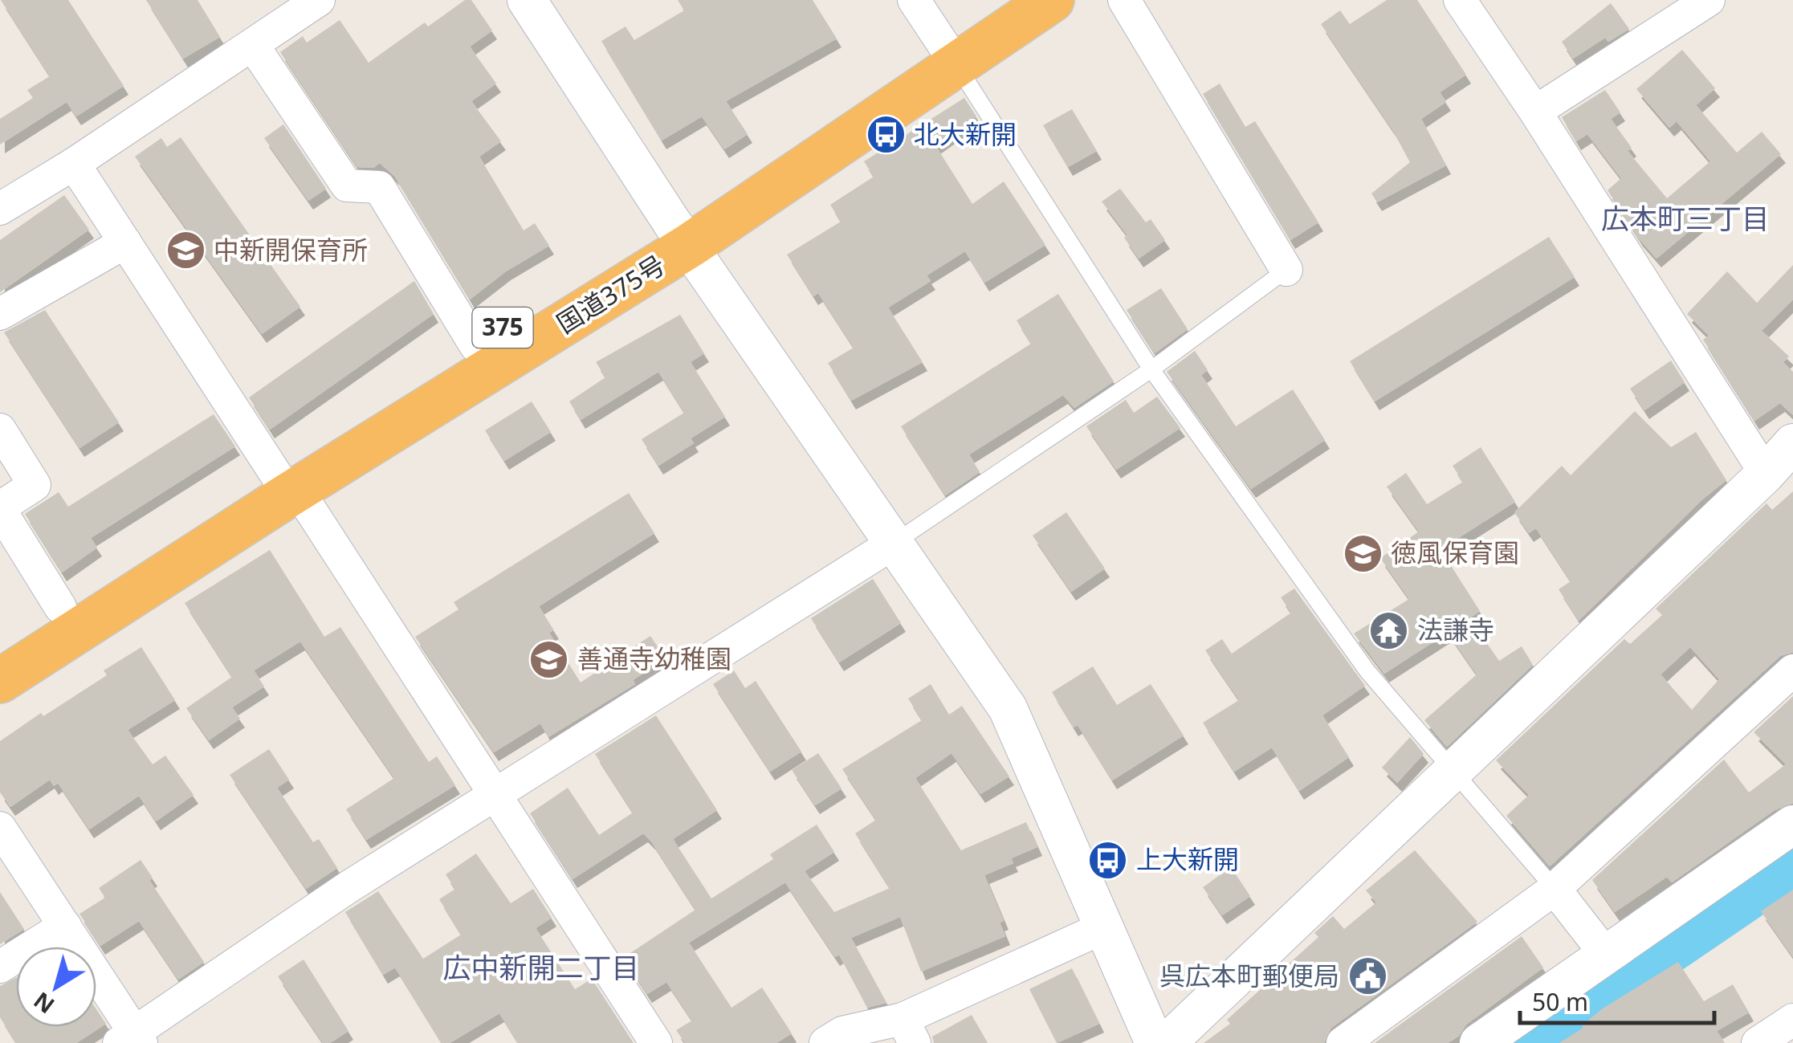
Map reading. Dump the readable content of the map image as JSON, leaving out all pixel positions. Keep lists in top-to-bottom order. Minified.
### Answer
{"streets":{"highway":["国道375号","375"]},"districts":["広本町三丁目","広中新開二丁目"],"places":{"bus stop":["北大新開","上大新開"],"school or university":["中新開保育所","徳風保育園","善通寺幼稚園"],"temple":["法謙寺"],"public building":["呉広本町郵便局"]},"scale_bar":"50 m","north":"bottom left"}
